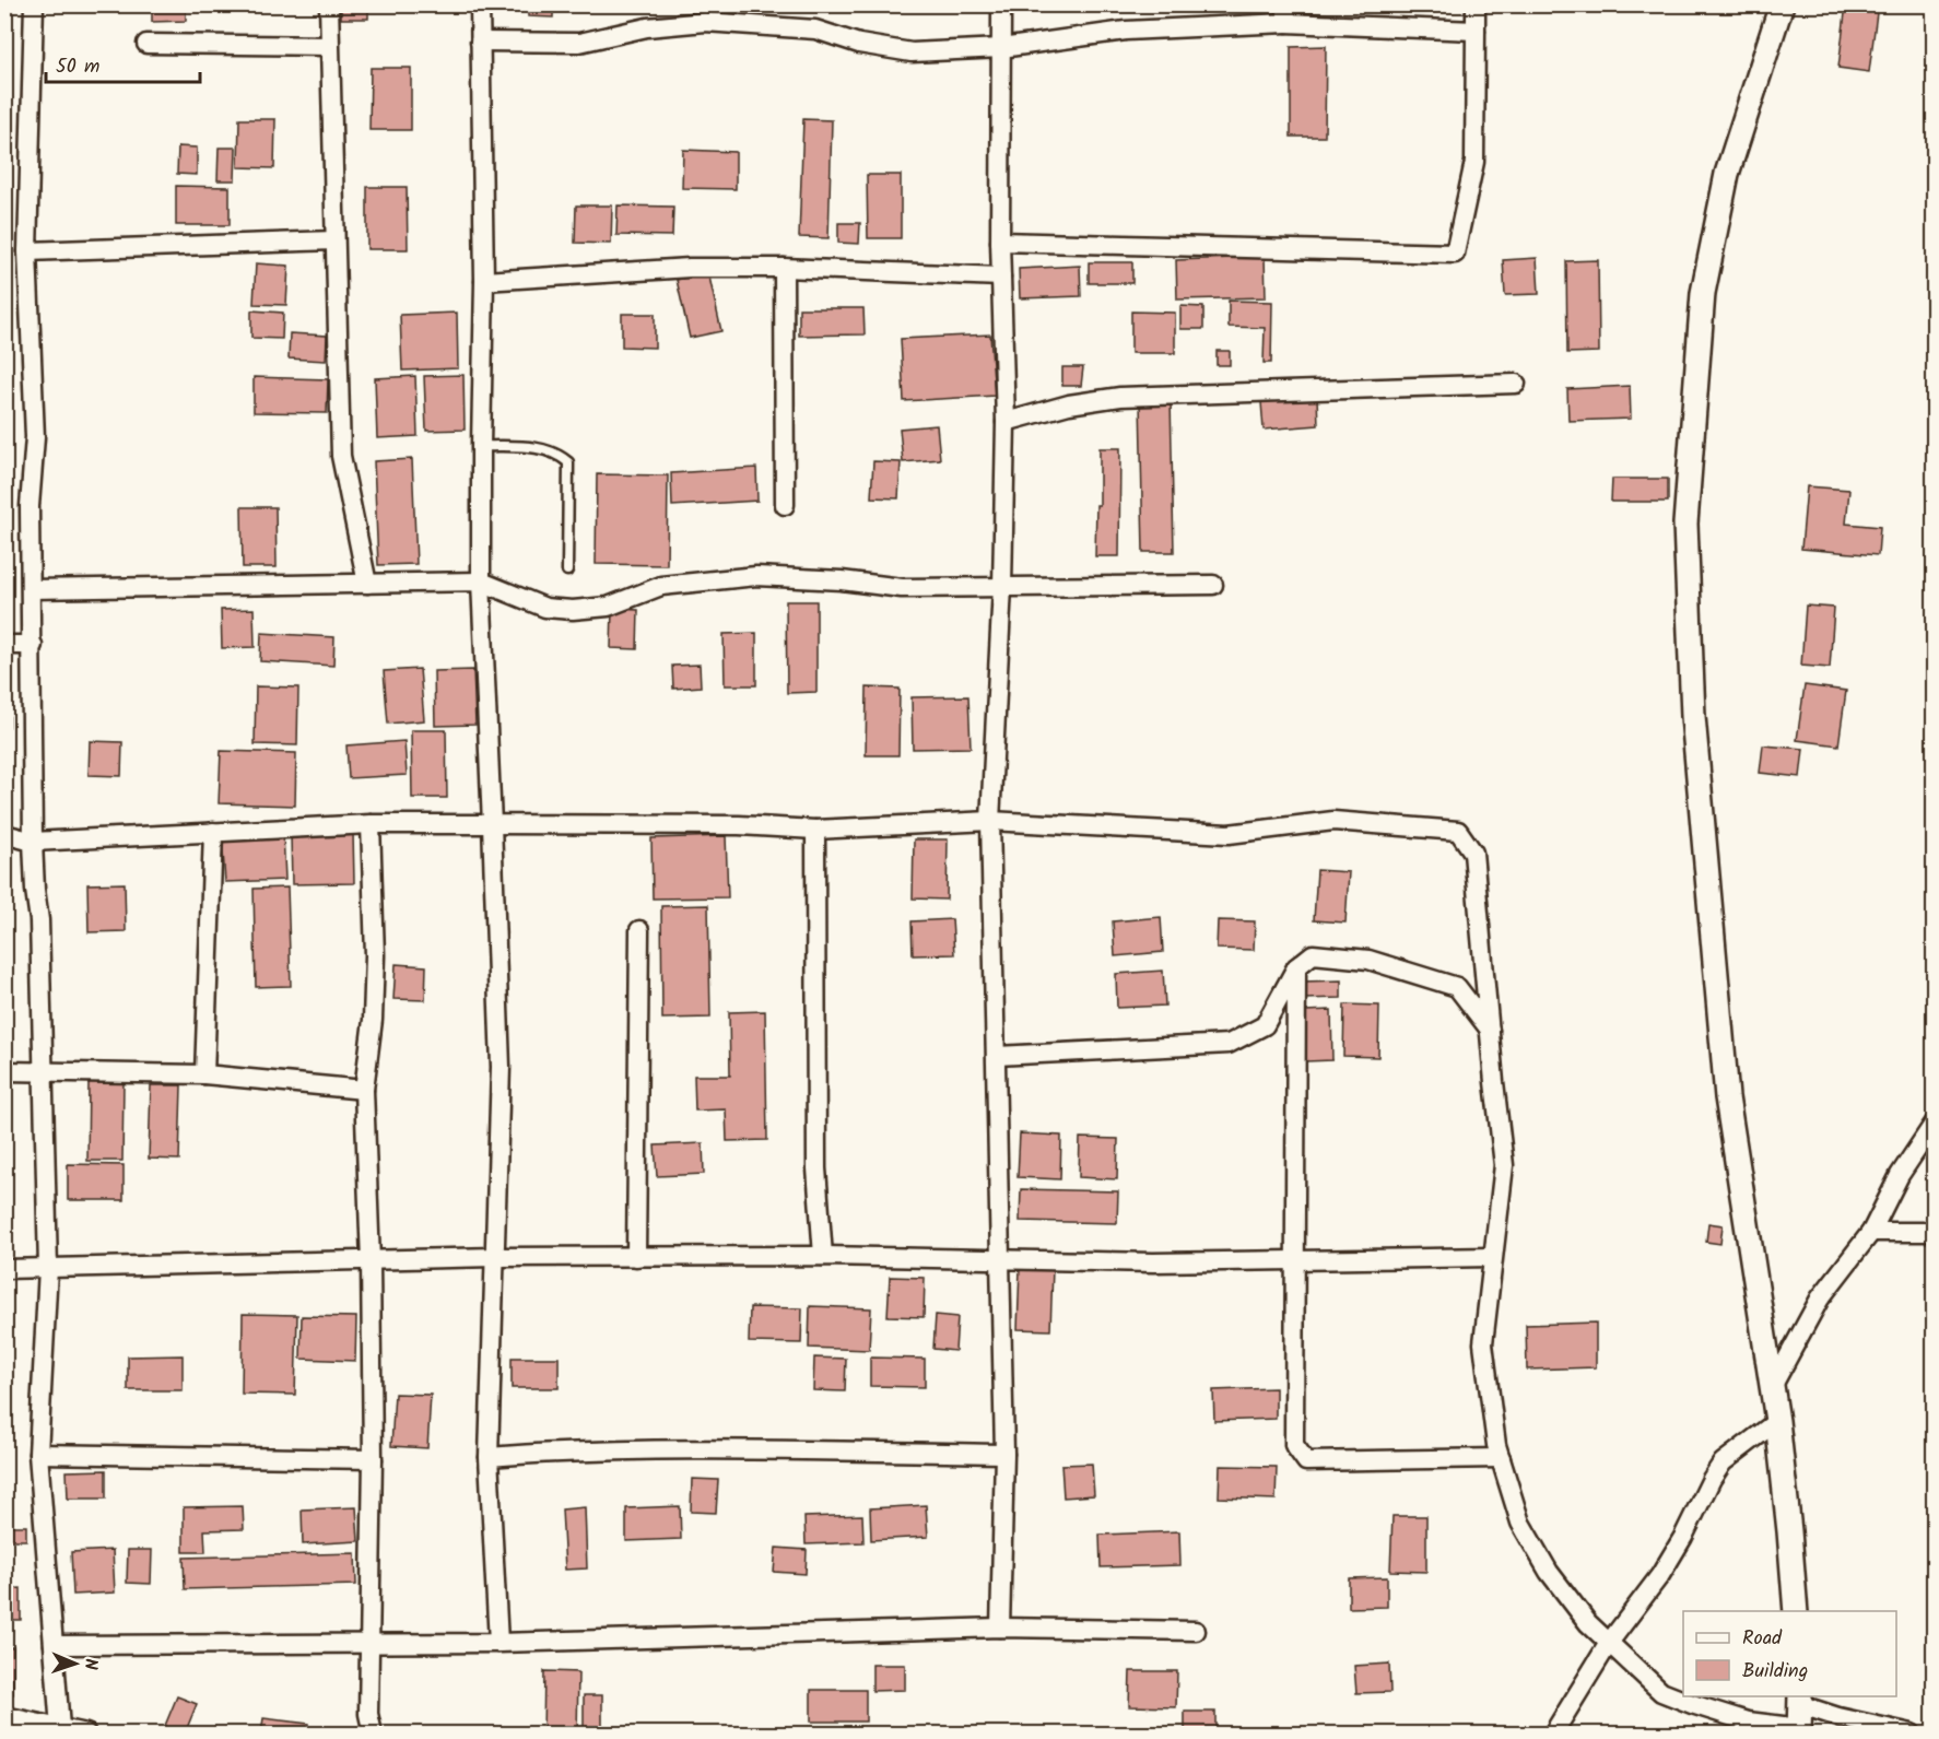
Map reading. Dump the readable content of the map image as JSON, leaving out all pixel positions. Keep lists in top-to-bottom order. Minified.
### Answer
{"legend":["Road","Building"],"scale_bar":"50 m","north":"right"}
